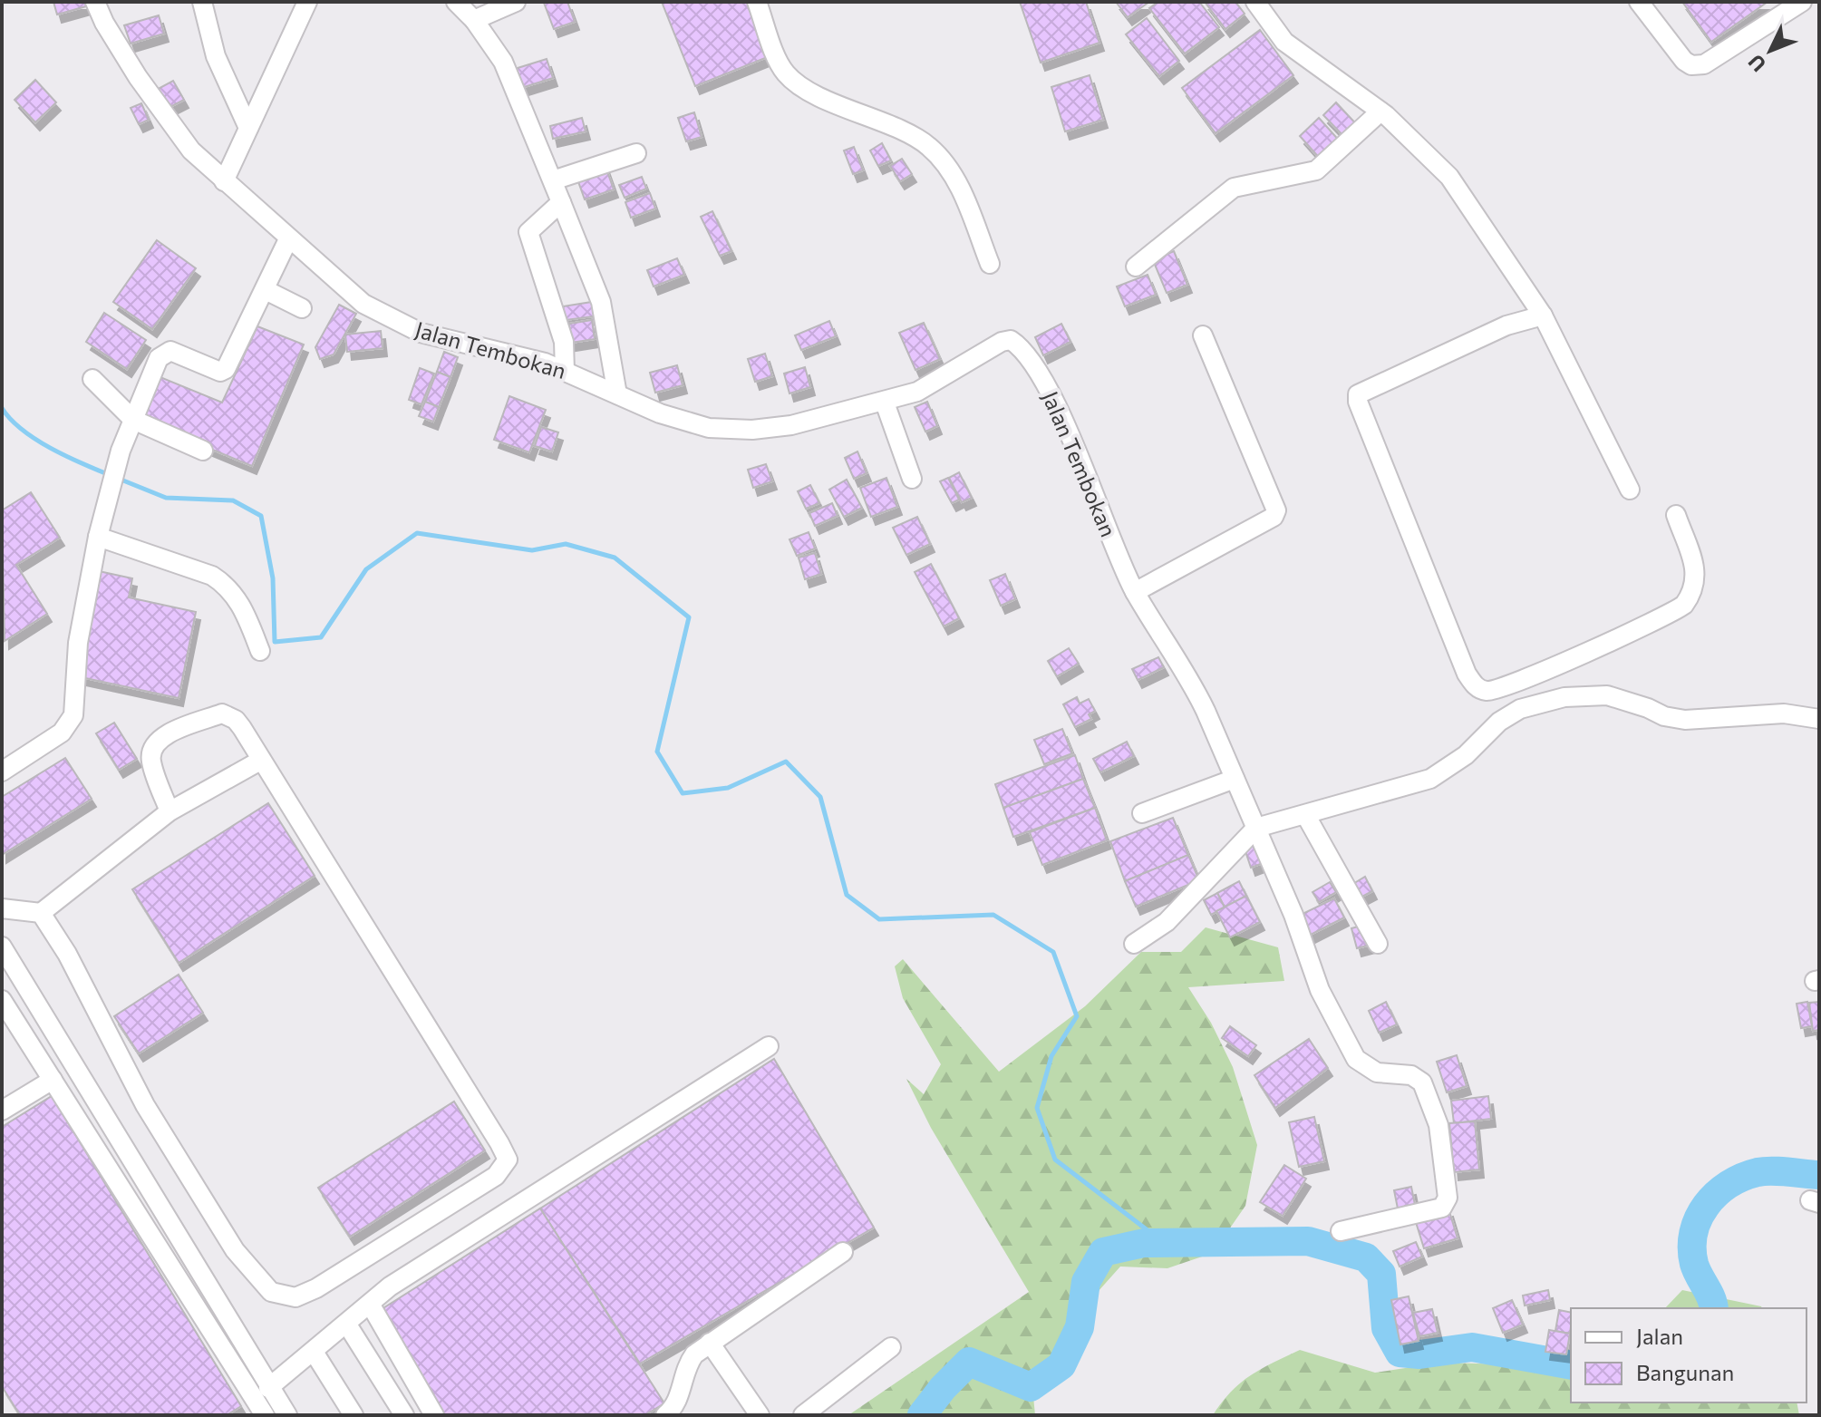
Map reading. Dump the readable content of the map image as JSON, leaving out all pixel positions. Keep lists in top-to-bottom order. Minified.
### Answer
{"streets":{"street":["Jalan Tembokan"]},"legend":["Jalan","Bangunan"],"north":"bottom left"}
